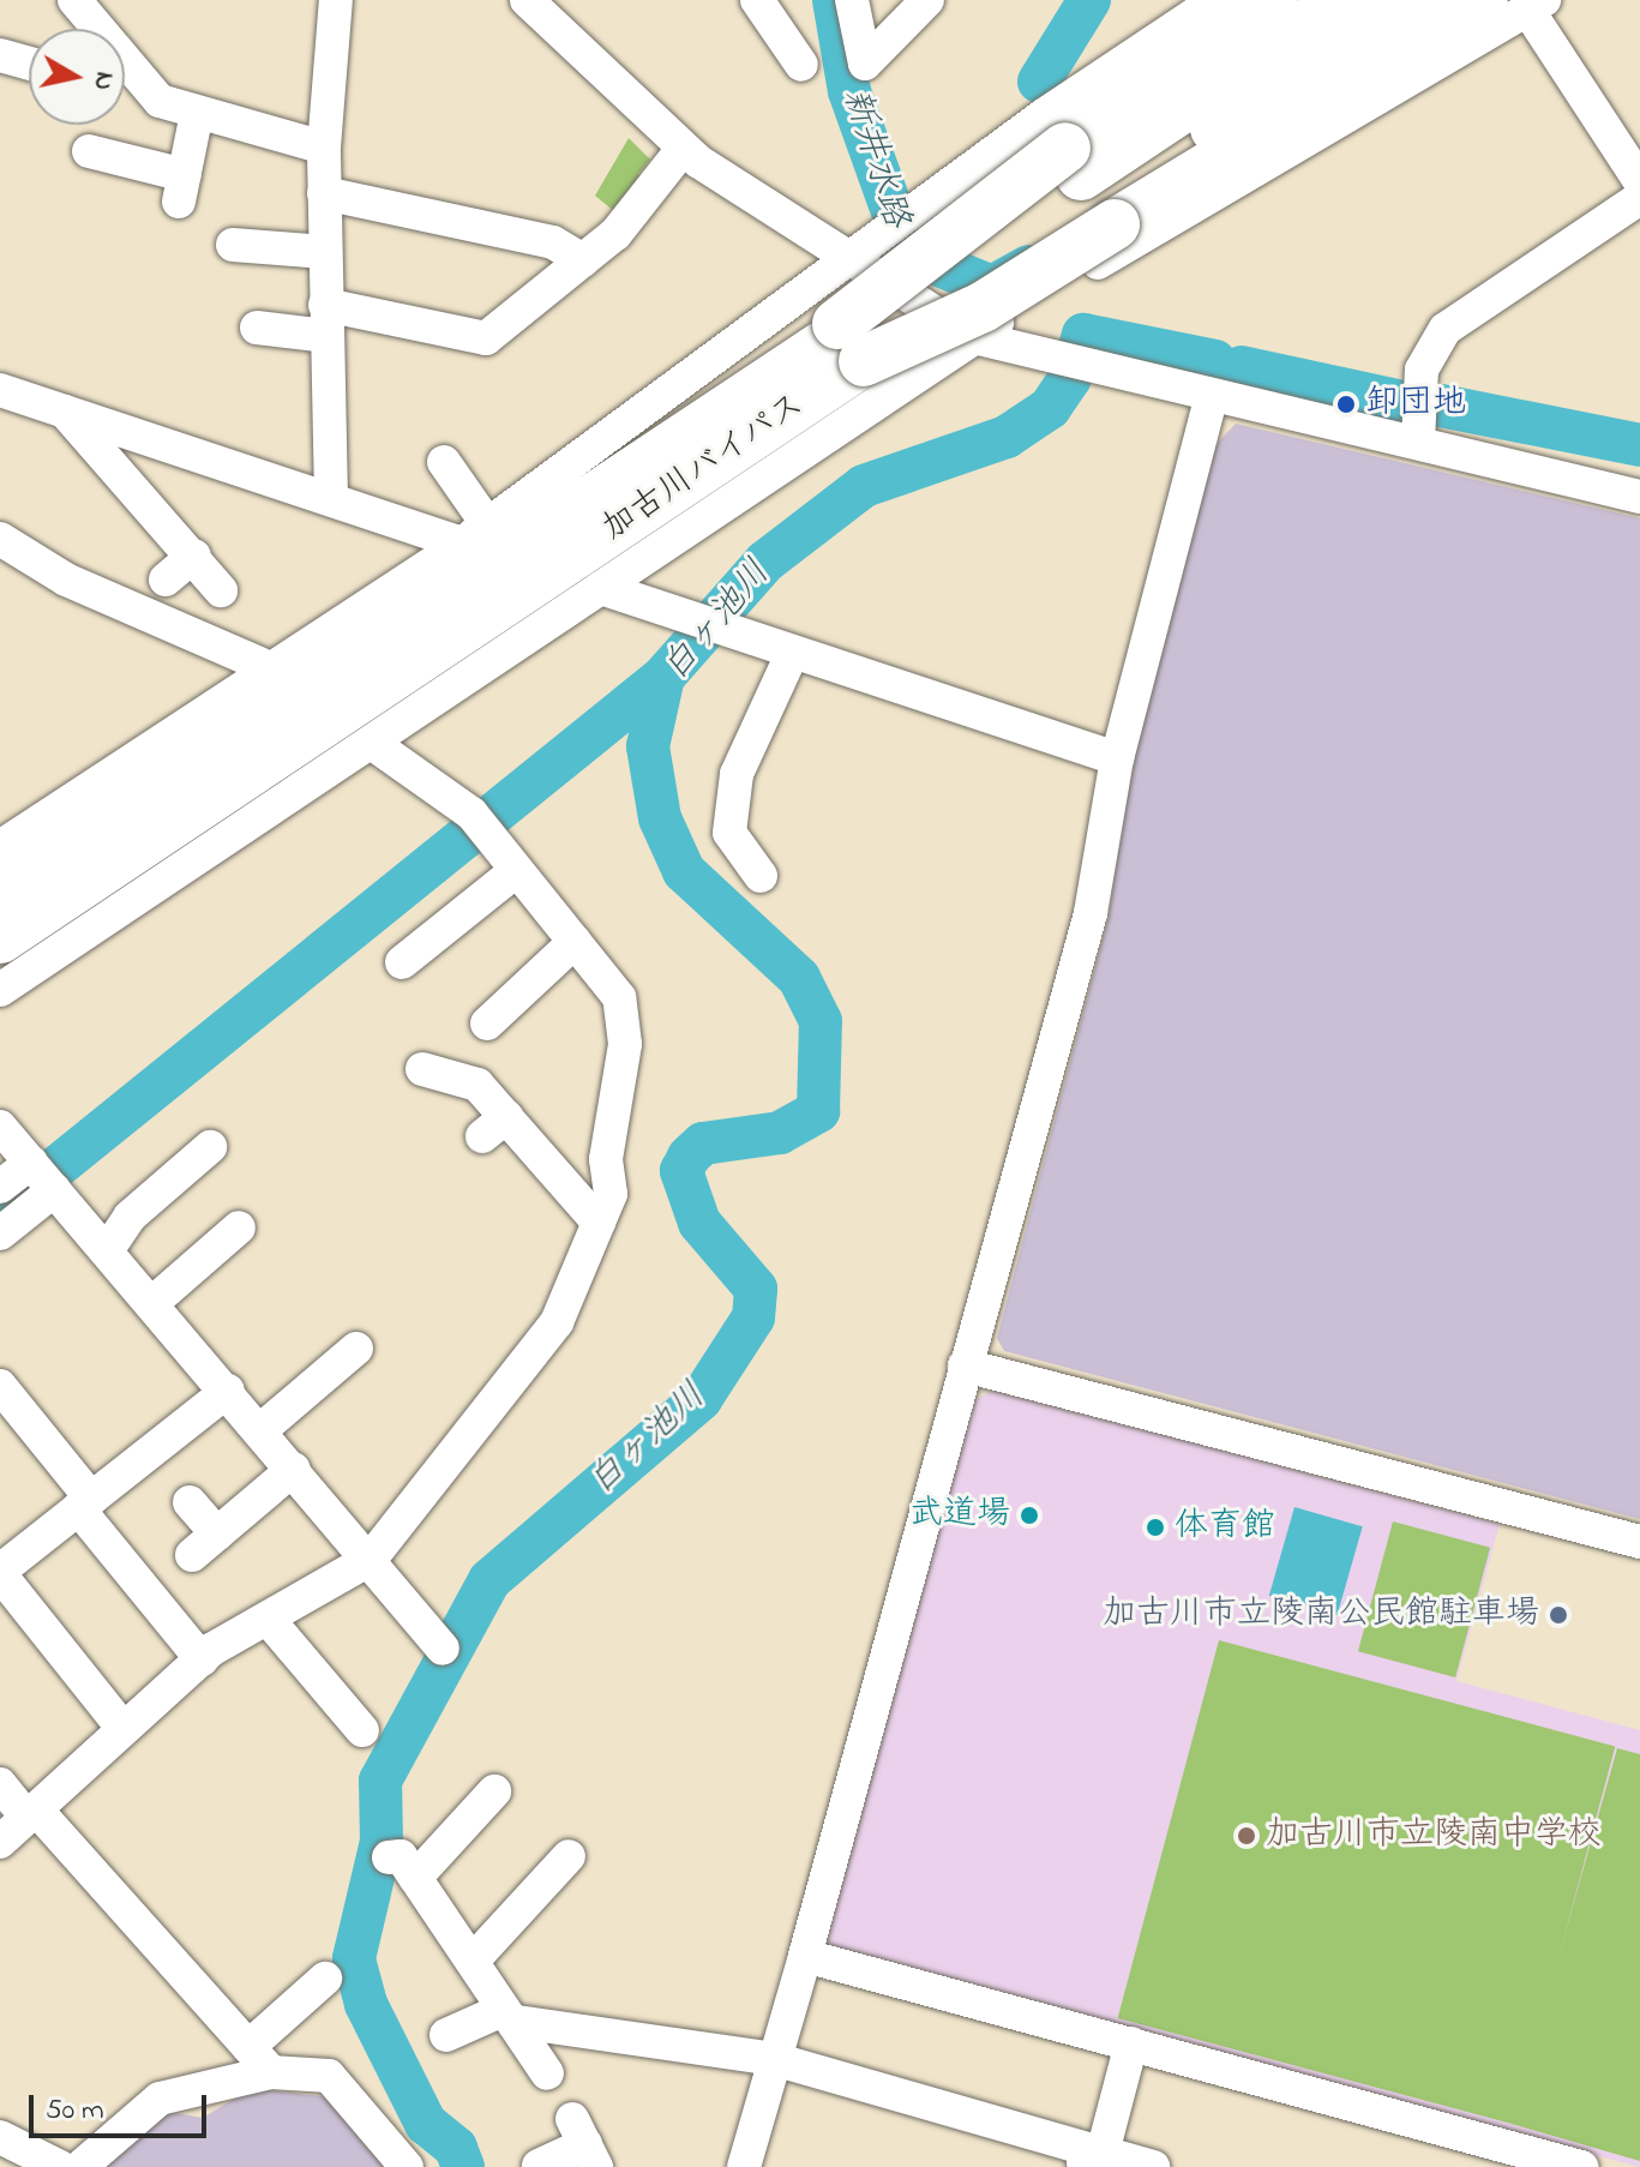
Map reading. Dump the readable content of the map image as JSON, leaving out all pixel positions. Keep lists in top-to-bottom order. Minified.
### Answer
{"streets":{"highway":["加古川バイパス"]},"water":["新井水路","白ヶ池川"],"places":["卸団地","武道場","体育館","加古川市立陵南公民館駐車場","加古川市立陵南中学校"],"scale_bar":"50 m","north":"right"}
